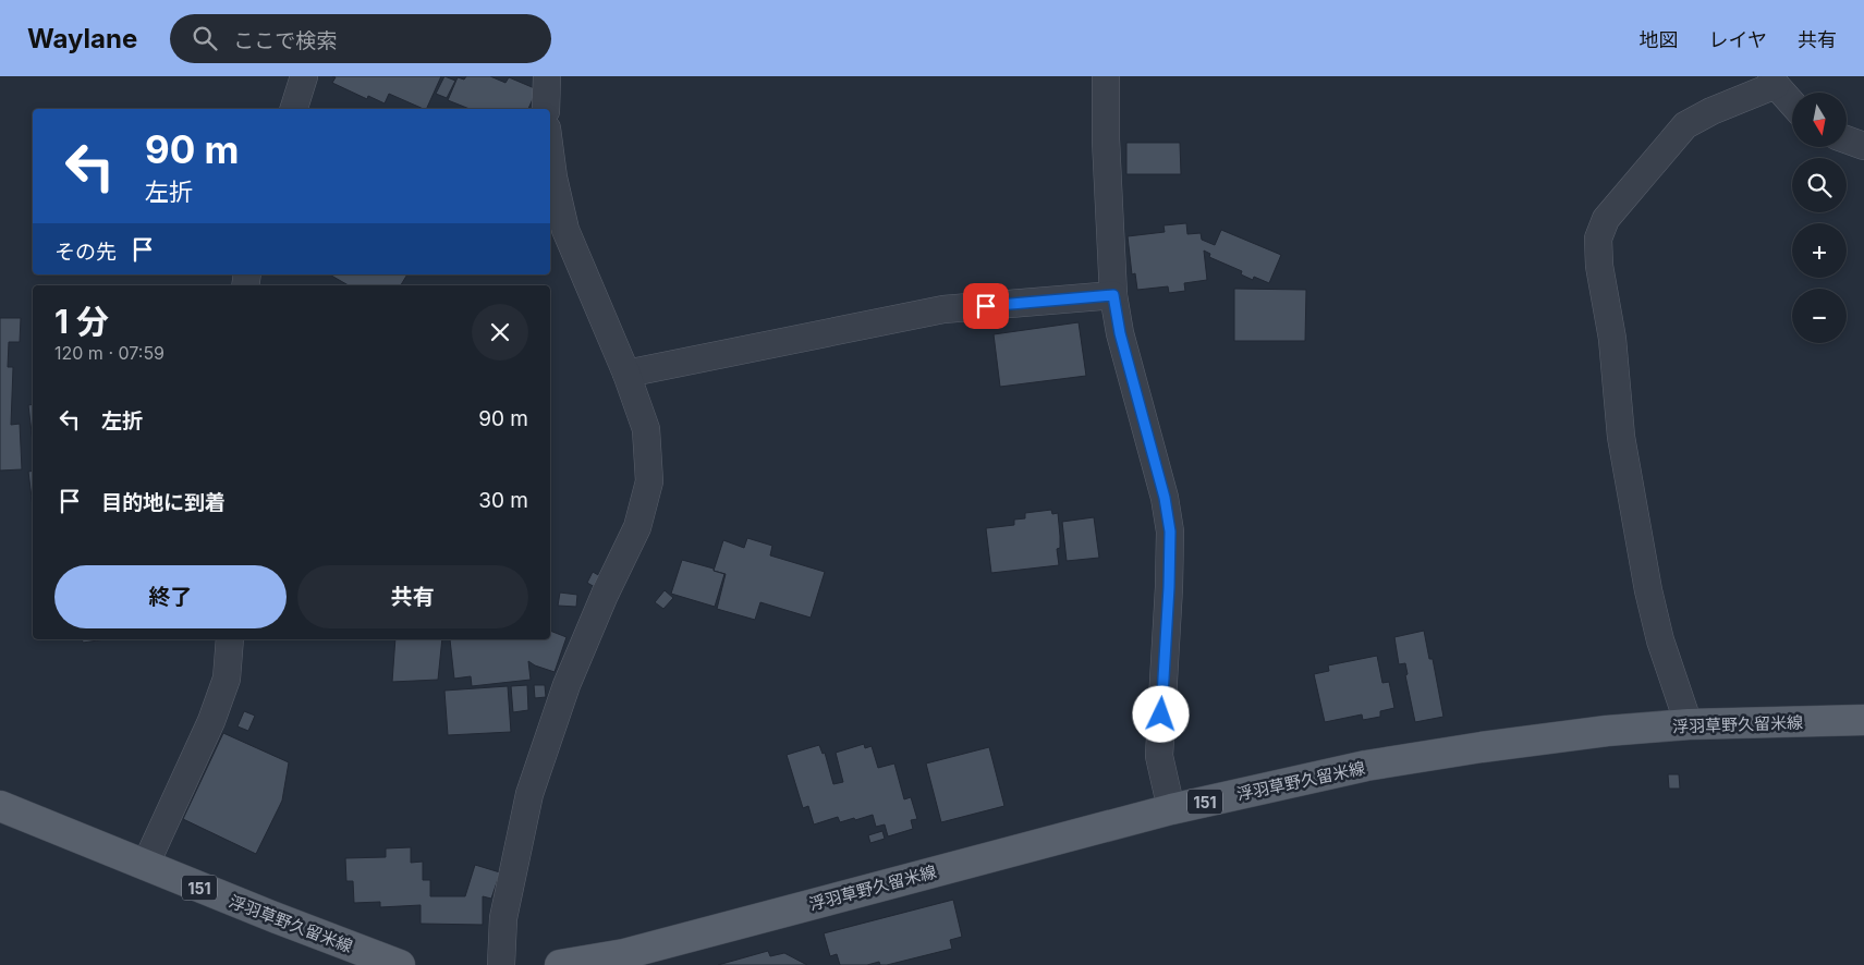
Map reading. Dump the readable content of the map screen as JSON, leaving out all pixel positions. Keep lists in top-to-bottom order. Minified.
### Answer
{"streets":{"main road":["浮羽草野久留米線","151"]},"north":"bottom","page":{"header":"Waylane","search":"ここで検索","nav":["地図","レイヤ","共有"],"map_buttons":["+","−"],"turn":["90 m","左折"],"then":"その先","heading":["1 分","120 m · 07:59"],"list":[{"name":"左折","value":"90 m"},{"name":"目的地に到着","value":"30 m"}],"buttons":["終了","共有"]}}
